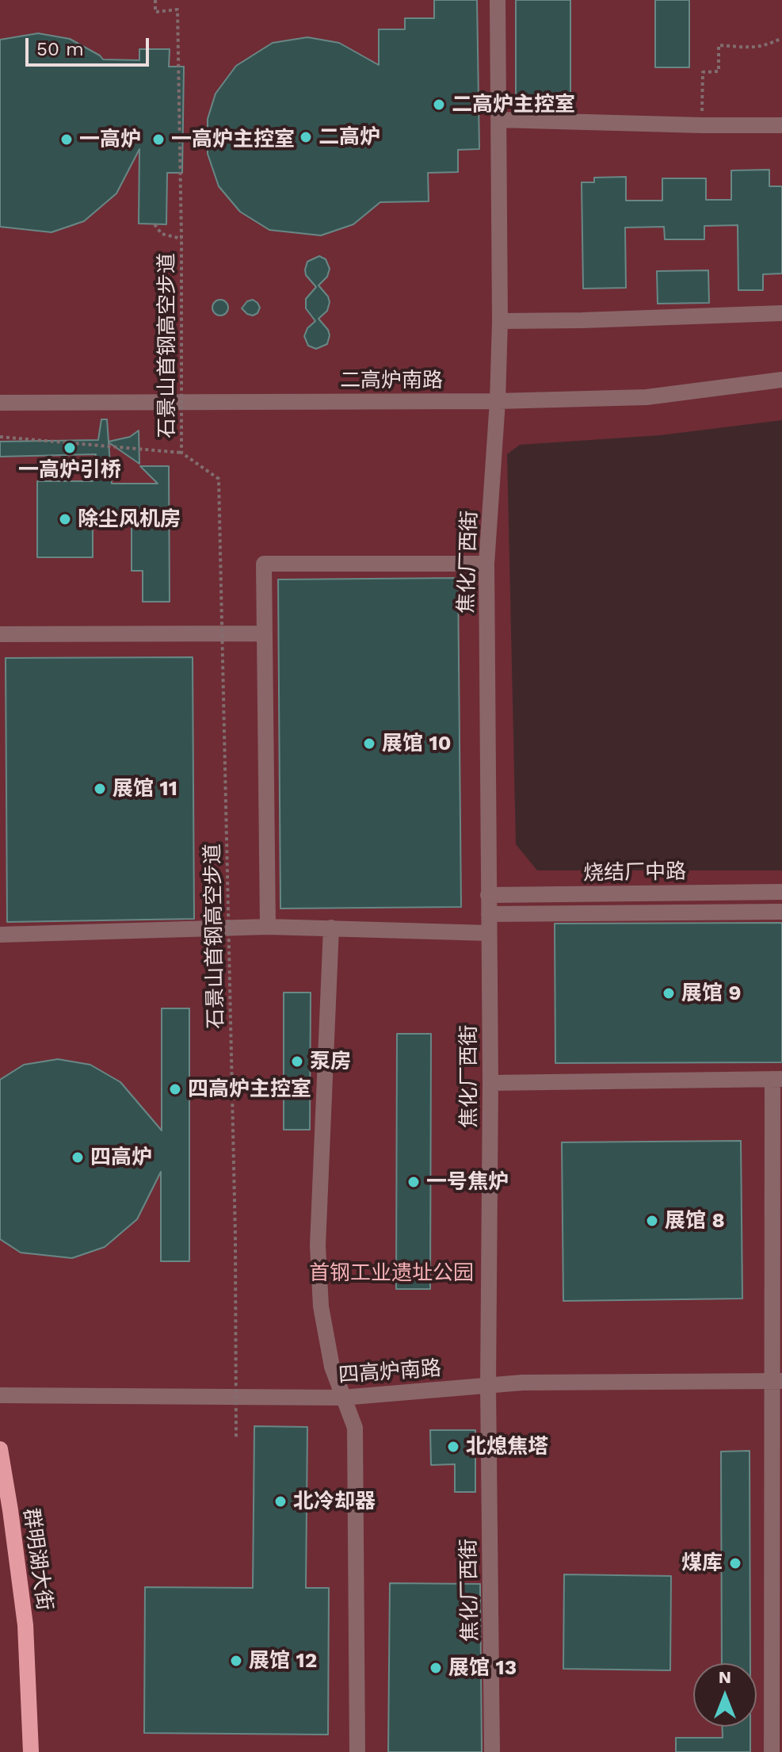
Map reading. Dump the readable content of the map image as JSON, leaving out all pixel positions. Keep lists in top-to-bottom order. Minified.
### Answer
{"streets":{"main road":["群明湖大街"],"street":["二高炉南路","焦化厂西街","烧结厂中路","四高炉南路"],"path":["石景山首钢高空步道"]},"crossings":[["二高炉南路","焦化厂西街"],["焦化厂西街","烧结厂中路"],["焦化厂西街","四高炉南路"]],"parks":["首钢工业遗址公园"],"places":["二高炉主控室","二高炉","一高炉","一高炉主控室","一高炉引桥","除尘风机房","展馆 10","展馆 11","展馆 9","泵房","四高炉主控室","四高炉","一号焦炉","展馆 8","北熄焦塔","北冷却器","煤库","展馆 12","展馆 13"],"scale_bar":"50 m","north":"top"}
